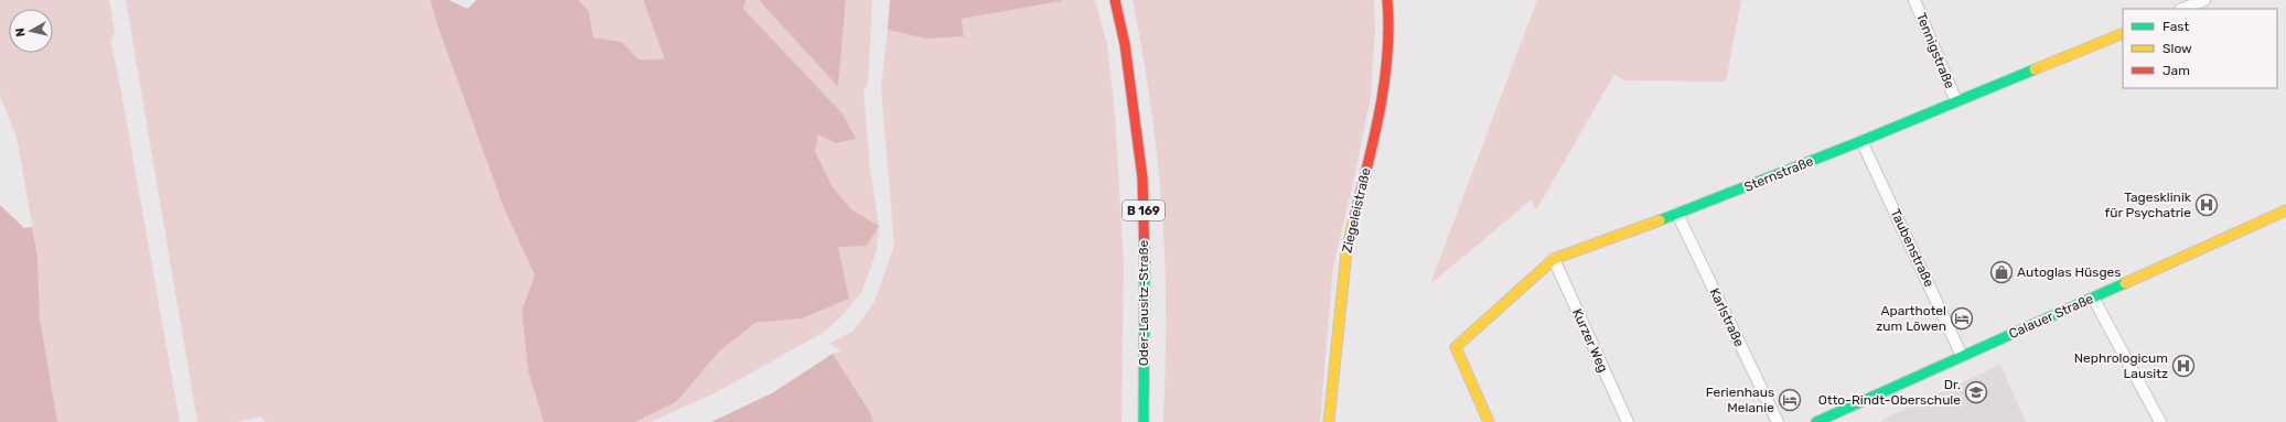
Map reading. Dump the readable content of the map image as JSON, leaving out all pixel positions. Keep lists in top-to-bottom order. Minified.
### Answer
{"streets":{"main road":["Sternstraße","B 169","Ziegeleistraße","Oder-Lausitz-Straße","Calauer Straße"],"street":["Tennigstraße","Taubenstraße","Karlstraße","Kurzer Weg"]},"crossings":[["Tennigstraße","Sternstraße"],["Sternstraße","Taubenstraße"],["Sternstraße","Karlstraße"],["Sternstraße","Kurzer Weg"],["Taubenstraße","Calauer Straße"]],"places":{"hospital":["Tagesklinik für Psychatrie","Nephrologicum Lausitz"],"shop":["Autoglas Hüsges"],"hotel":["Aparthotel zum Löwen","Ferienhaus Melanie"],"school or university":["Dr. Otto-Rindt-Oberschule"]},"legend":["Fast","Slow","Jam"],"north":"left"}
